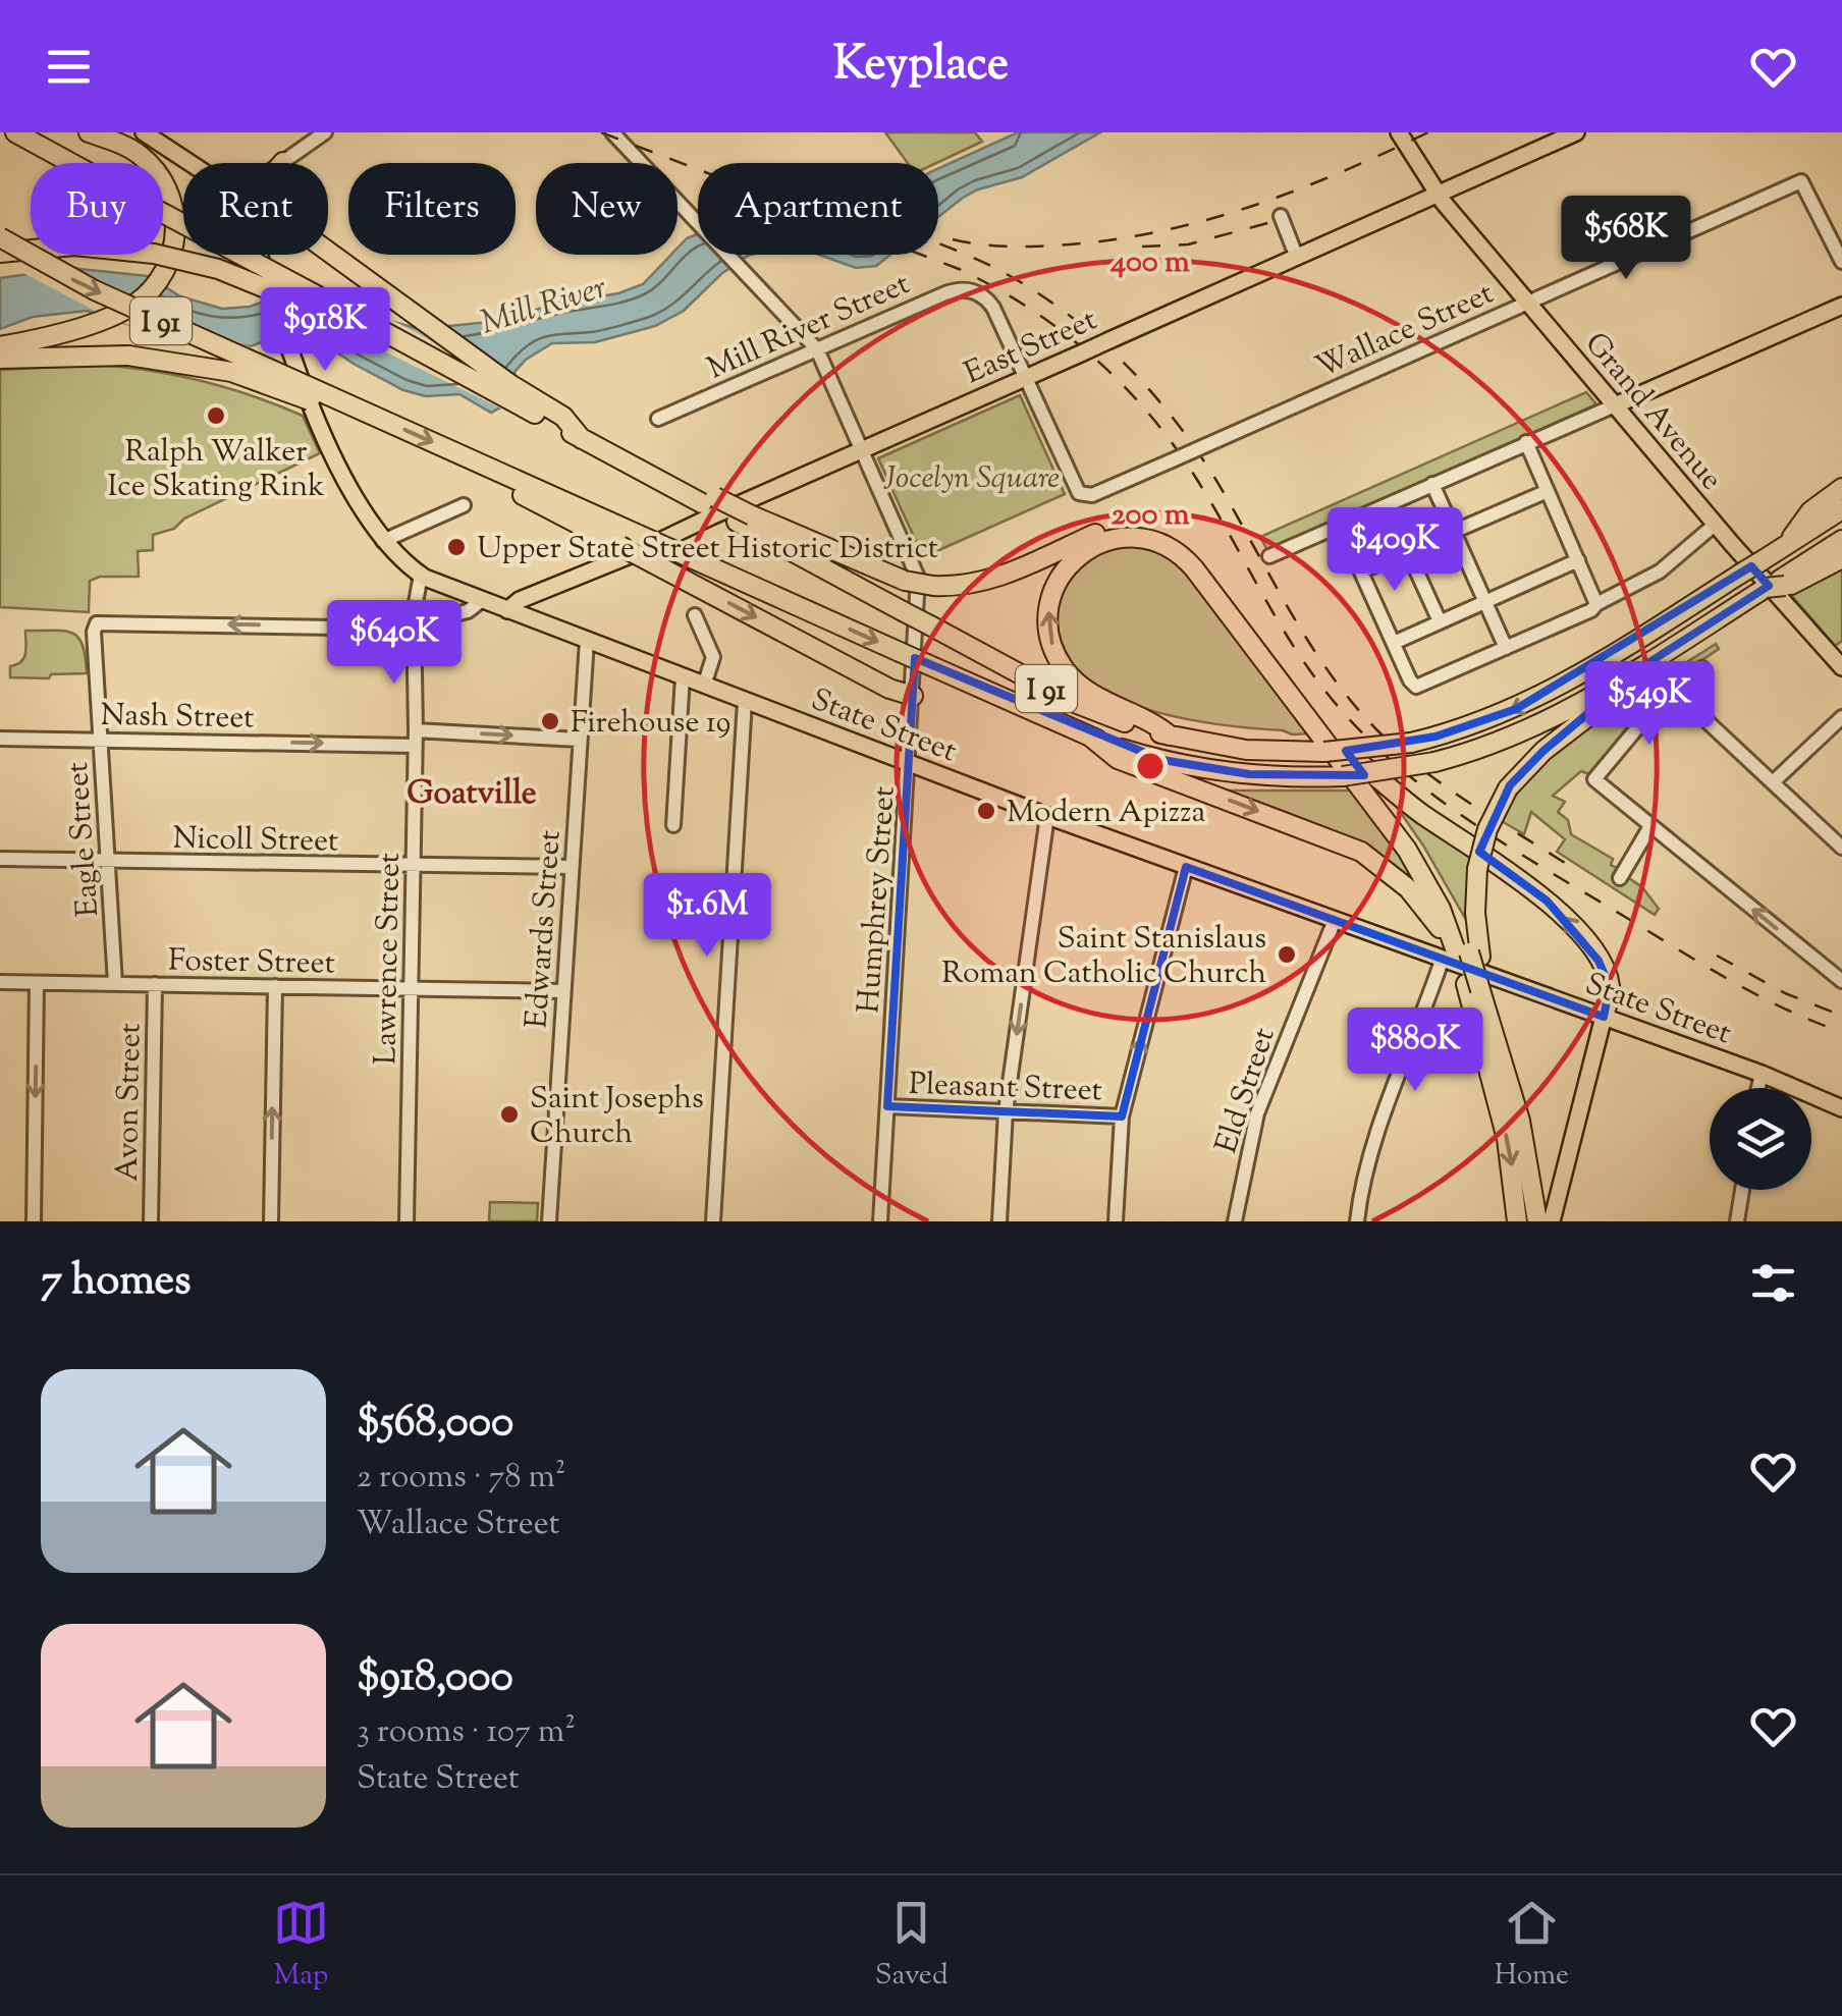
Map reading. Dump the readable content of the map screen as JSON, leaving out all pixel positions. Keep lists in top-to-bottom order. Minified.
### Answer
{"streets":{"highway":["I 91"],"main road":["East Street","Grand Avenue","State Street"],"street":["Mill River Street","Wallace Street","Nash Street","Nicoll Street","Eagle Street","Humphrey Street","Edwards Street","Lawrence Street","Foster Street","Pleasant Street","Eld Street","Avon Street"]},"crossings":[["Mill River Street","Wallace Street"],["Mill River Street","East Street"],["Mill River Street","Humphrey Street"],["Wallace Street","East Street"],["Wallace Street","Grand Avenue"],["East Street","Grand Avenue"],["East Street","State Street"],["East Street","Humphrey Street"],["Nash Street","Eagle Street"],["Nash Street","Edwards Street"],["Nash Street","Lawrence Street"],["State Street","Humphrey Street"],["State Street","Edwards Street"],["State Street","Lawrence Street"],["State Street","Eld Street"],["Nicoll Street","Eagle Street"],["Nicoll Street","Edwards Street"],["Nicoll Street","Lawrence Street"],["Eagle Street","Lawrence Street"],["Eagle Street","Foster Street"],["Humphrey Street","Pleasant Street"],["Edwards Street","Foster Street"],["Lawrence Street","Foster Street"],["Foster Street","Avon Street"]],"one_way":["Nash Street"],"districts":["Goatville"],"water":["Mill River"],"parks":["Jocelyn Square"],"places":["Ralph Walker Ice Skating Rink","Upper State Street Historic District","Firehouse 19","Modern Apizza","Saint Stanislaus Roman Catholic Church","Saint Josephs Church"],"page":{"header":"Keyplace","chip":["Buy","Rent","Filters","New","Apartment"],"price":["$568K","$918K","$409K","$640K","$549K","$1.6M","$880K"],"heading":"7 homes","list":[{"name":"$568,000","note":"2 rooms · 78 m² · Wallace Street"},{"name":"$918,000","note":"3 rooms · 107 m² · State Street"}],"tabs":["Map","Saved","Home"]},"rings":["400 m","200 m"]}
